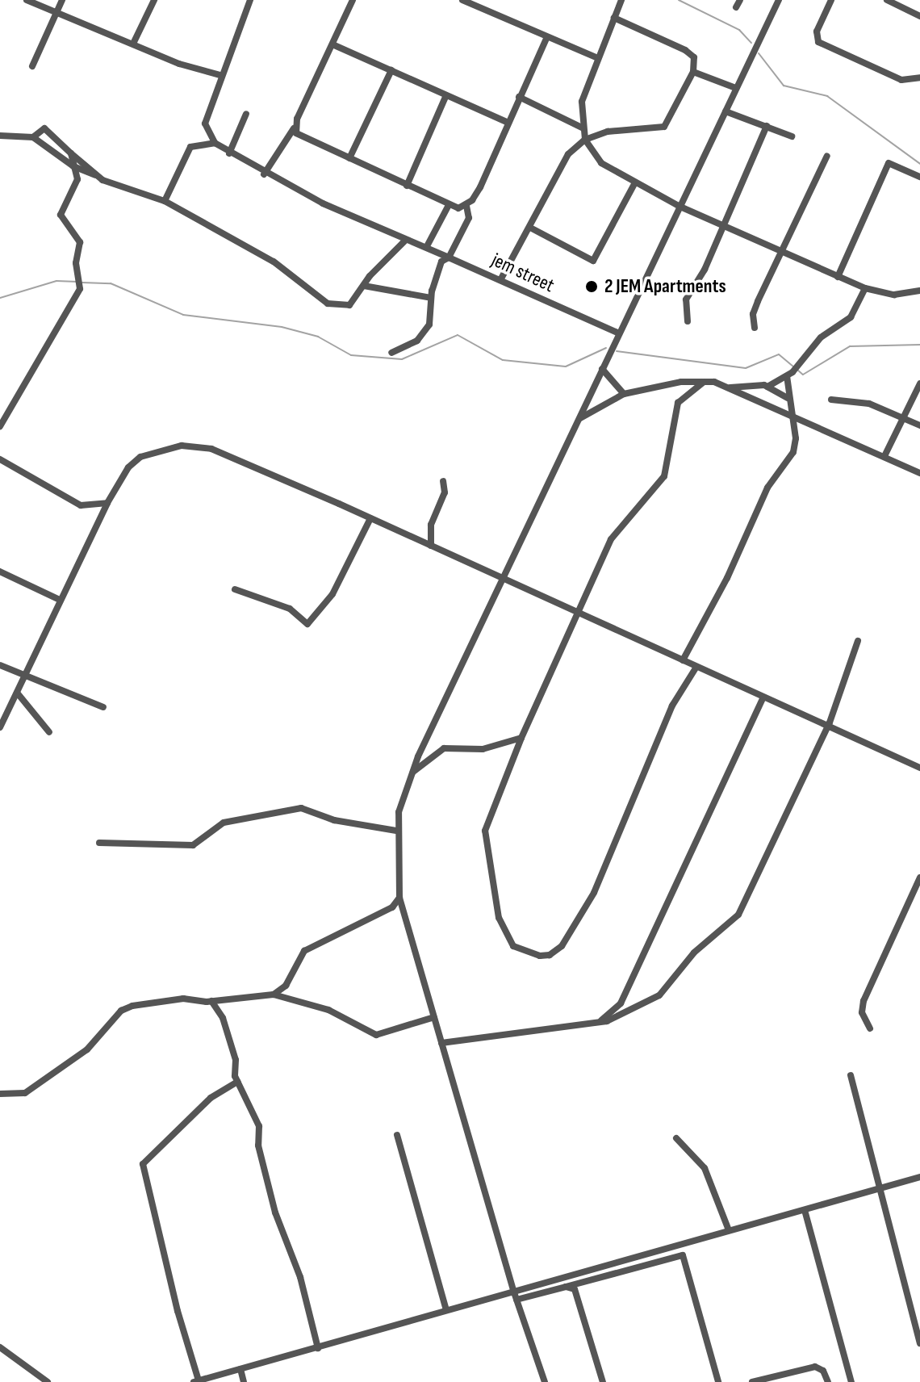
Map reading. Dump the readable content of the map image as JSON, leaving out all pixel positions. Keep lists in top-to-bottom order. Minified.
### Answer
{"streets":{"street":["jem street"]},"places":["2 JEM Apartments"]}
